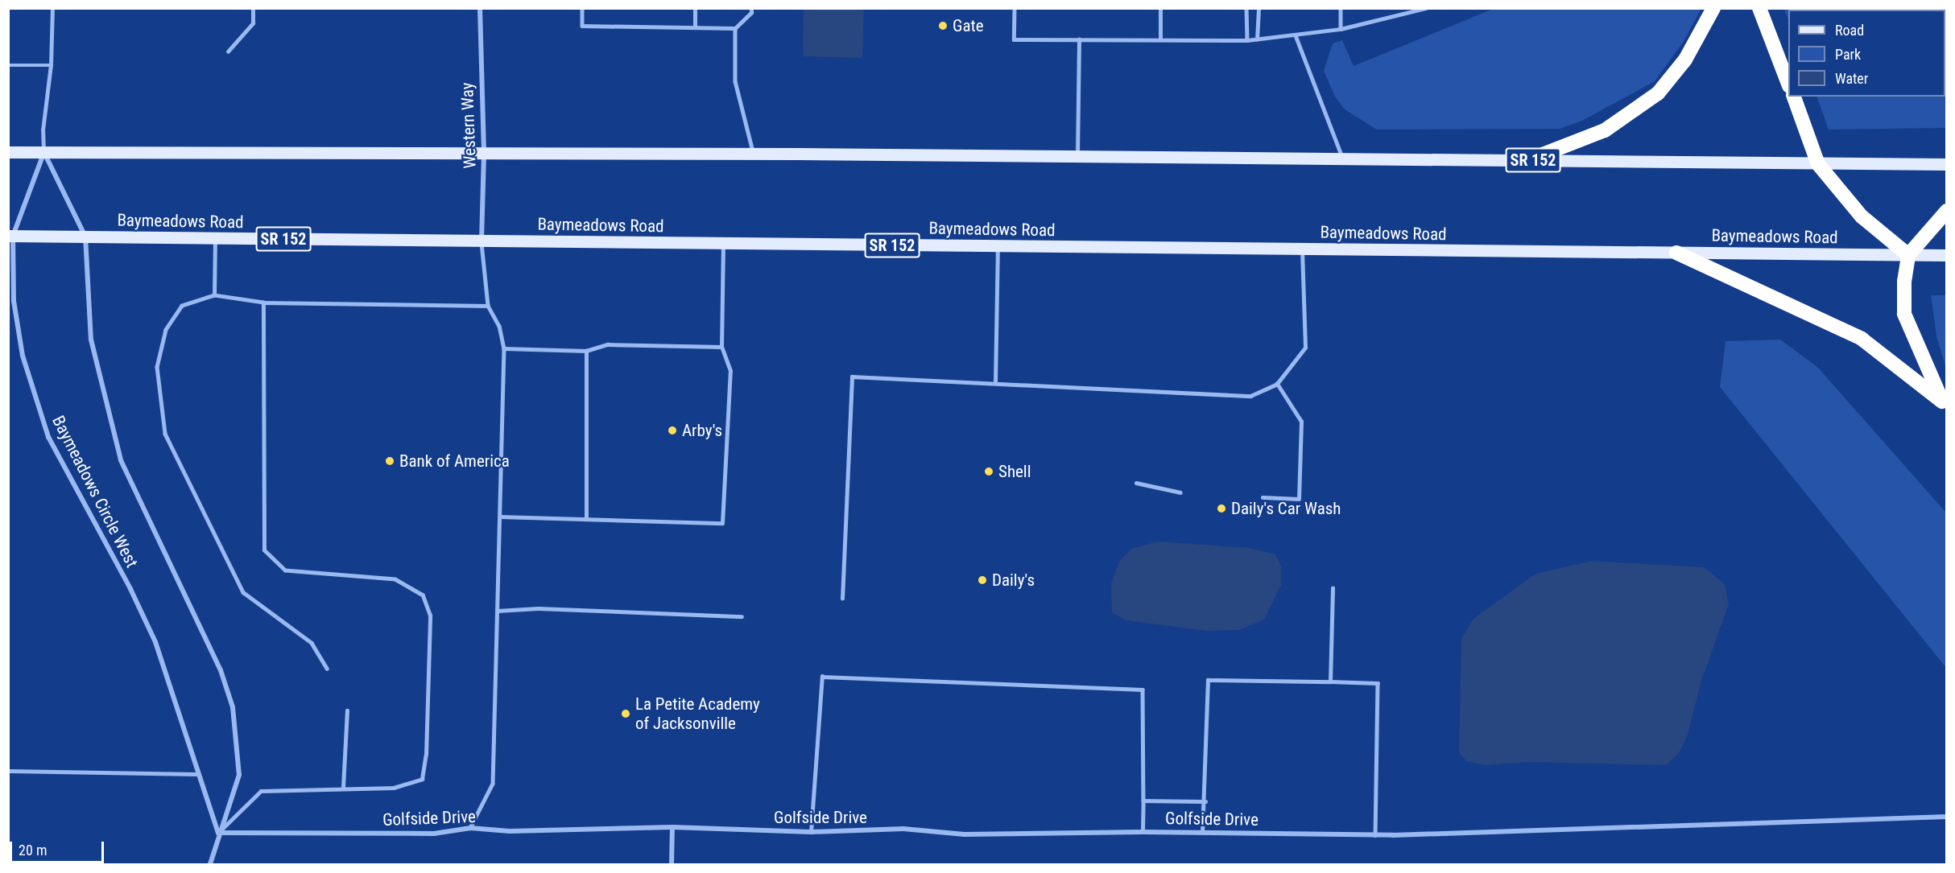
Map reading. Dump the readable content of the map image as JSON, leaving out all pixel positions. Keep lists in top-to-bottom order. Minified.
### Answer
{"streets":{"main road":["SR 152","Baymeadows Road"],"street":["Western Way","Baymeadows Circle West","Golfside Drive"]},"crossings":[["Western Way","SR 152"],["Western Way","Baymeadows Road"],["SR 152","Baymeadows Circle West"],["Baymeadows Road","Baymeadows Circle West"],["Baymeadows Circle West","Golfside Drive"]],"places":["Gate","Arby's","Bank of America","Shell","Daily's Car Wash","Daily's","La Petite Academy of Jacksonville"],"legend":["Road","Park","Water"],"scale_bar":"20 m"}
